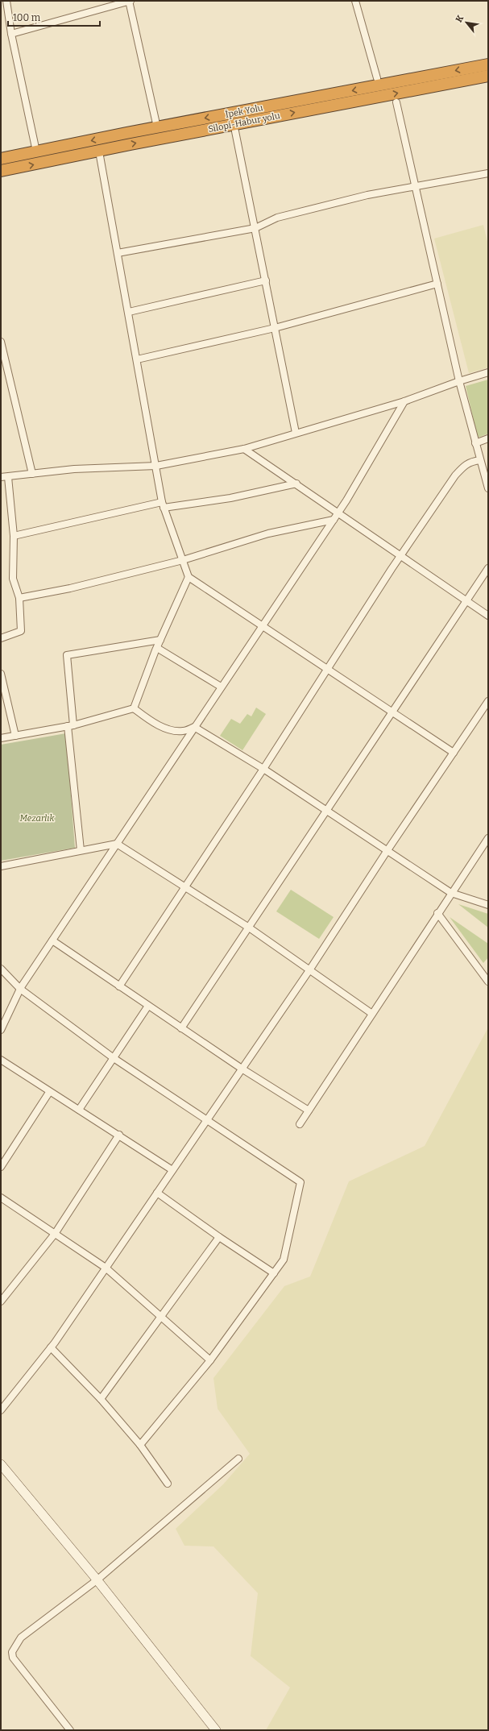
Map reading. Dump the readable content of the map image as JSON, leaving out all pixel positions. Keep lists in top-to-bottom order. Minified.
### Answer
{"streets":{"highway":["İpek Yolu","Silopi-Habur yolu"]},"one_way":["İpek Yolu","Silopi-Habur yolu"],"parks":["Mezarlık"],"scale_bar":"100 m","north":"top left"}
